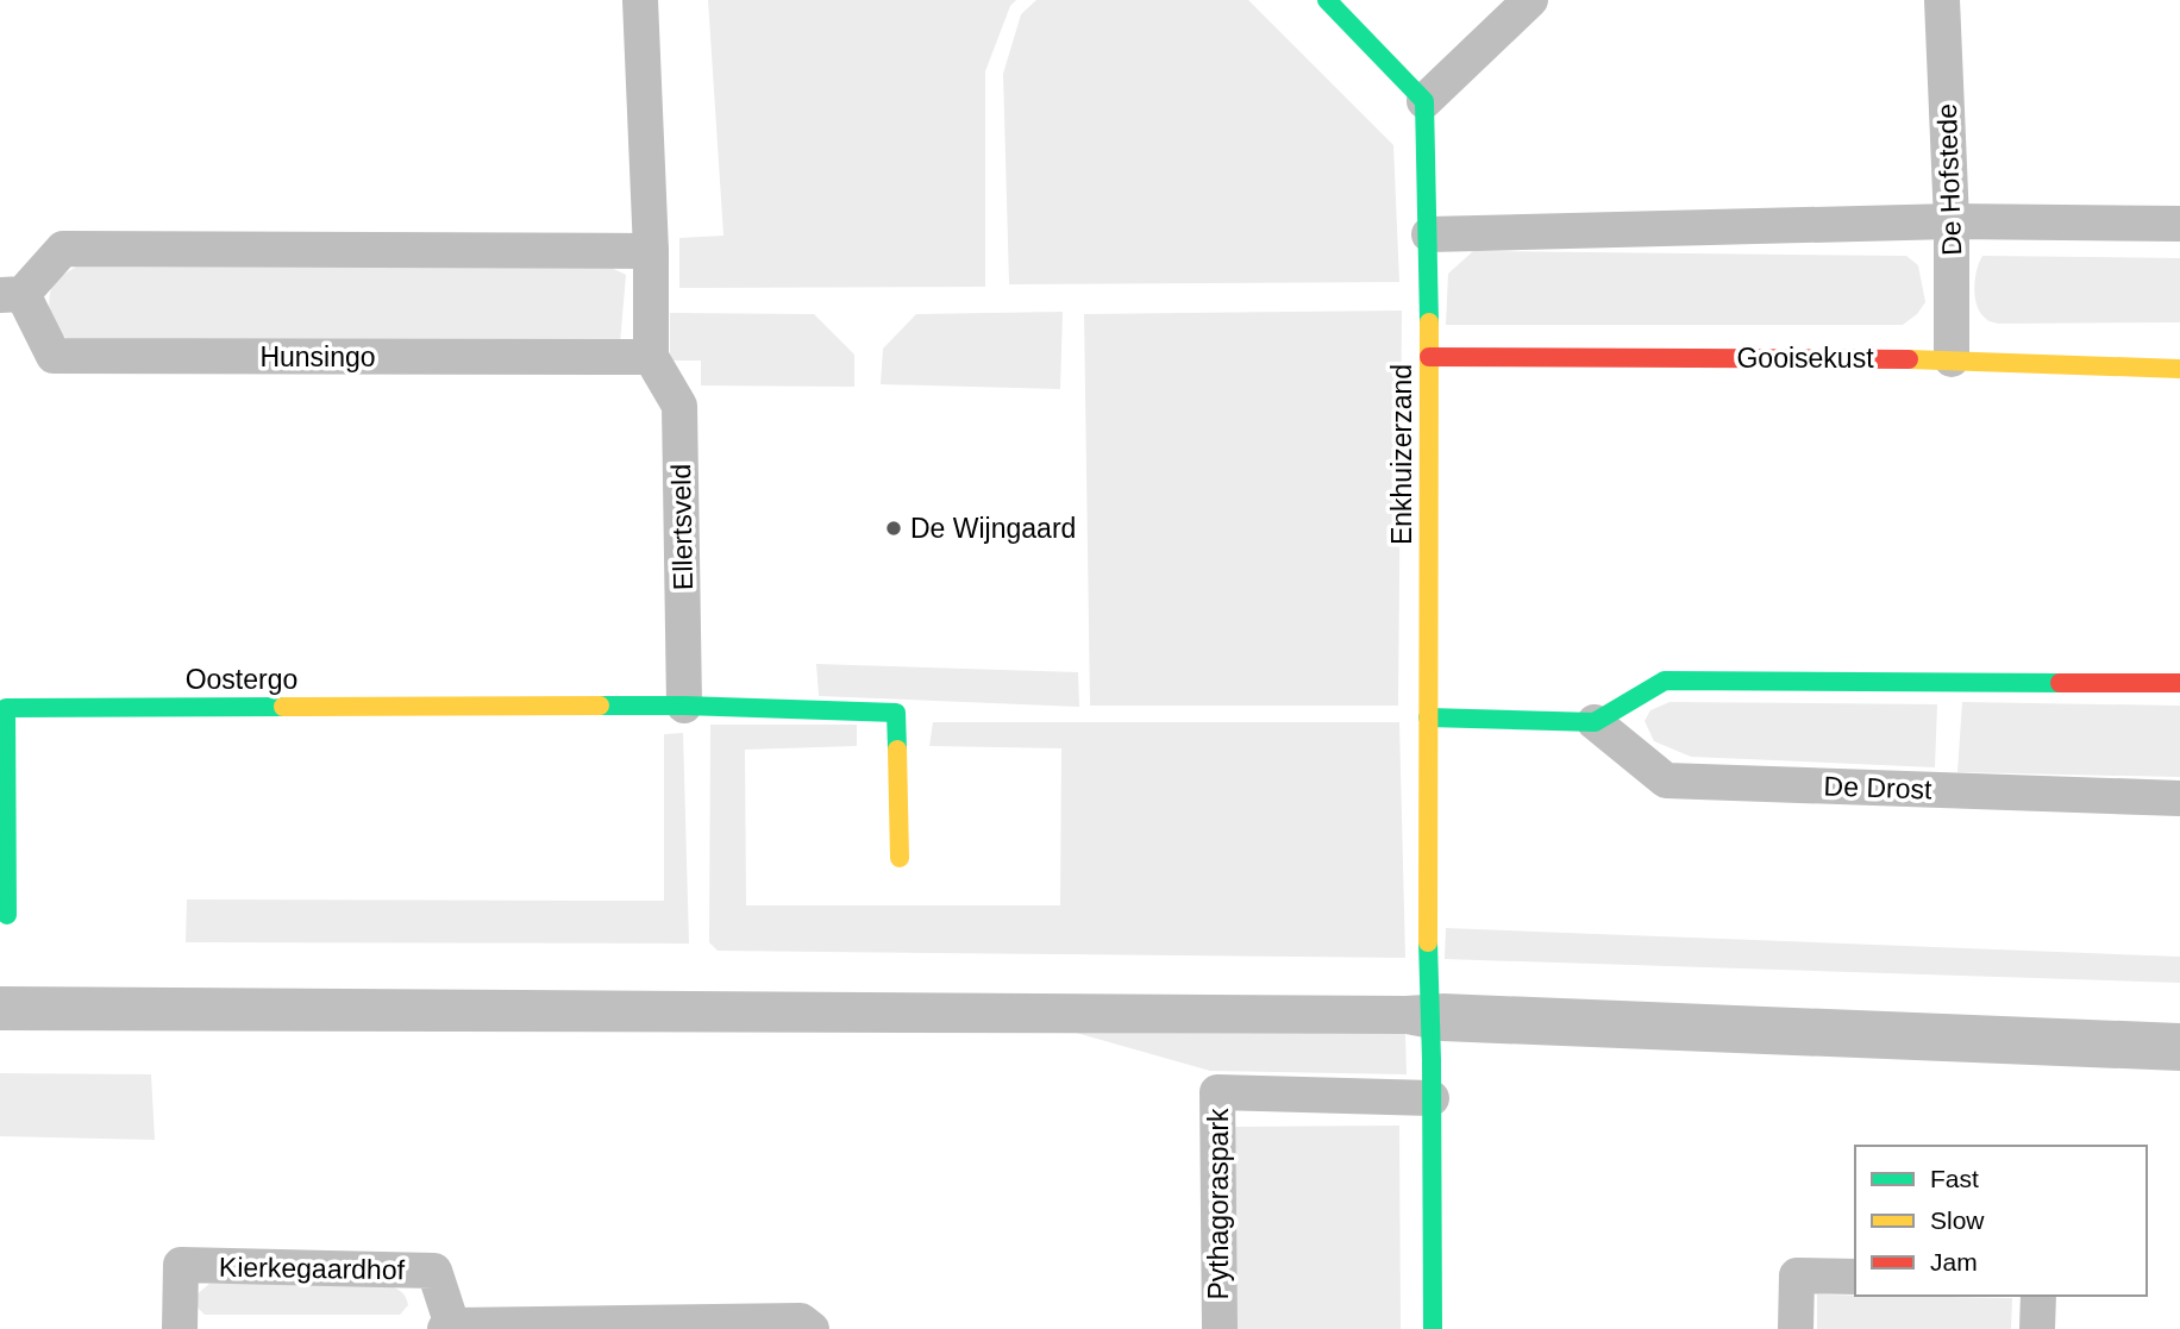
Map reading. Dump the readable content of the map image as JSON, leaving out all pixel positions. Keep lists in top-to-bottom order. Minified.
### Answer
{"streets":{"street":["De Hofstede","Hunsingo","Gooisekust","Enkhuizerzand","Ellertsveld","Oostergo","De Drost","Pythagoraspark","Kierkegaardhof"]},"crossings":[["De Hofstede","Gooisekust"],["Hunsingo","Ellertsveld"],["Gooisekust","Enkhuizerzand"],["Enkhuizerzand","Pythagoraspark"],["Ellertsveld","Oostergo"]],"places":["De Wijngaard"],"legend":["Fast","Slow","Jam"]}
